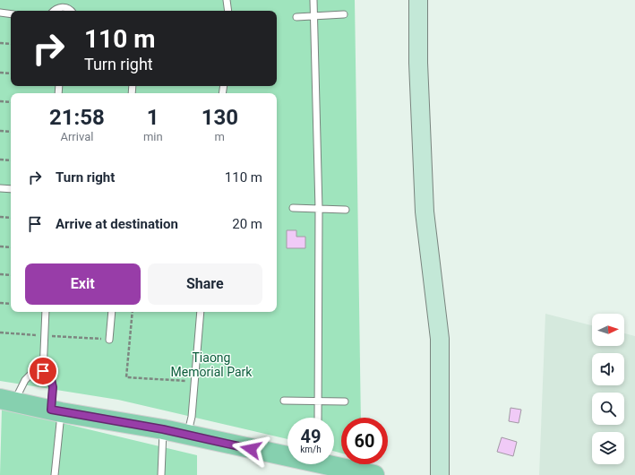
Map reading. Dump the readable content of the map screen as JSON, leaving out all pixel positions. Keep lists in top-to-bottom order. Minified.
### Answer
{"parks":["Tiaong Memorial Park"],"north":"right","page":{"turn":["110 m","Turn right"],"eta":["21:58","Arrival","1","min","130","m"],"list":[{"name":"Turn right","value":"110 m"},{"name":"Arrive at destination","value":"20 m"}],"buttons":["Exit","Share"],"speed":"49 km/h","limit":"60"}}
